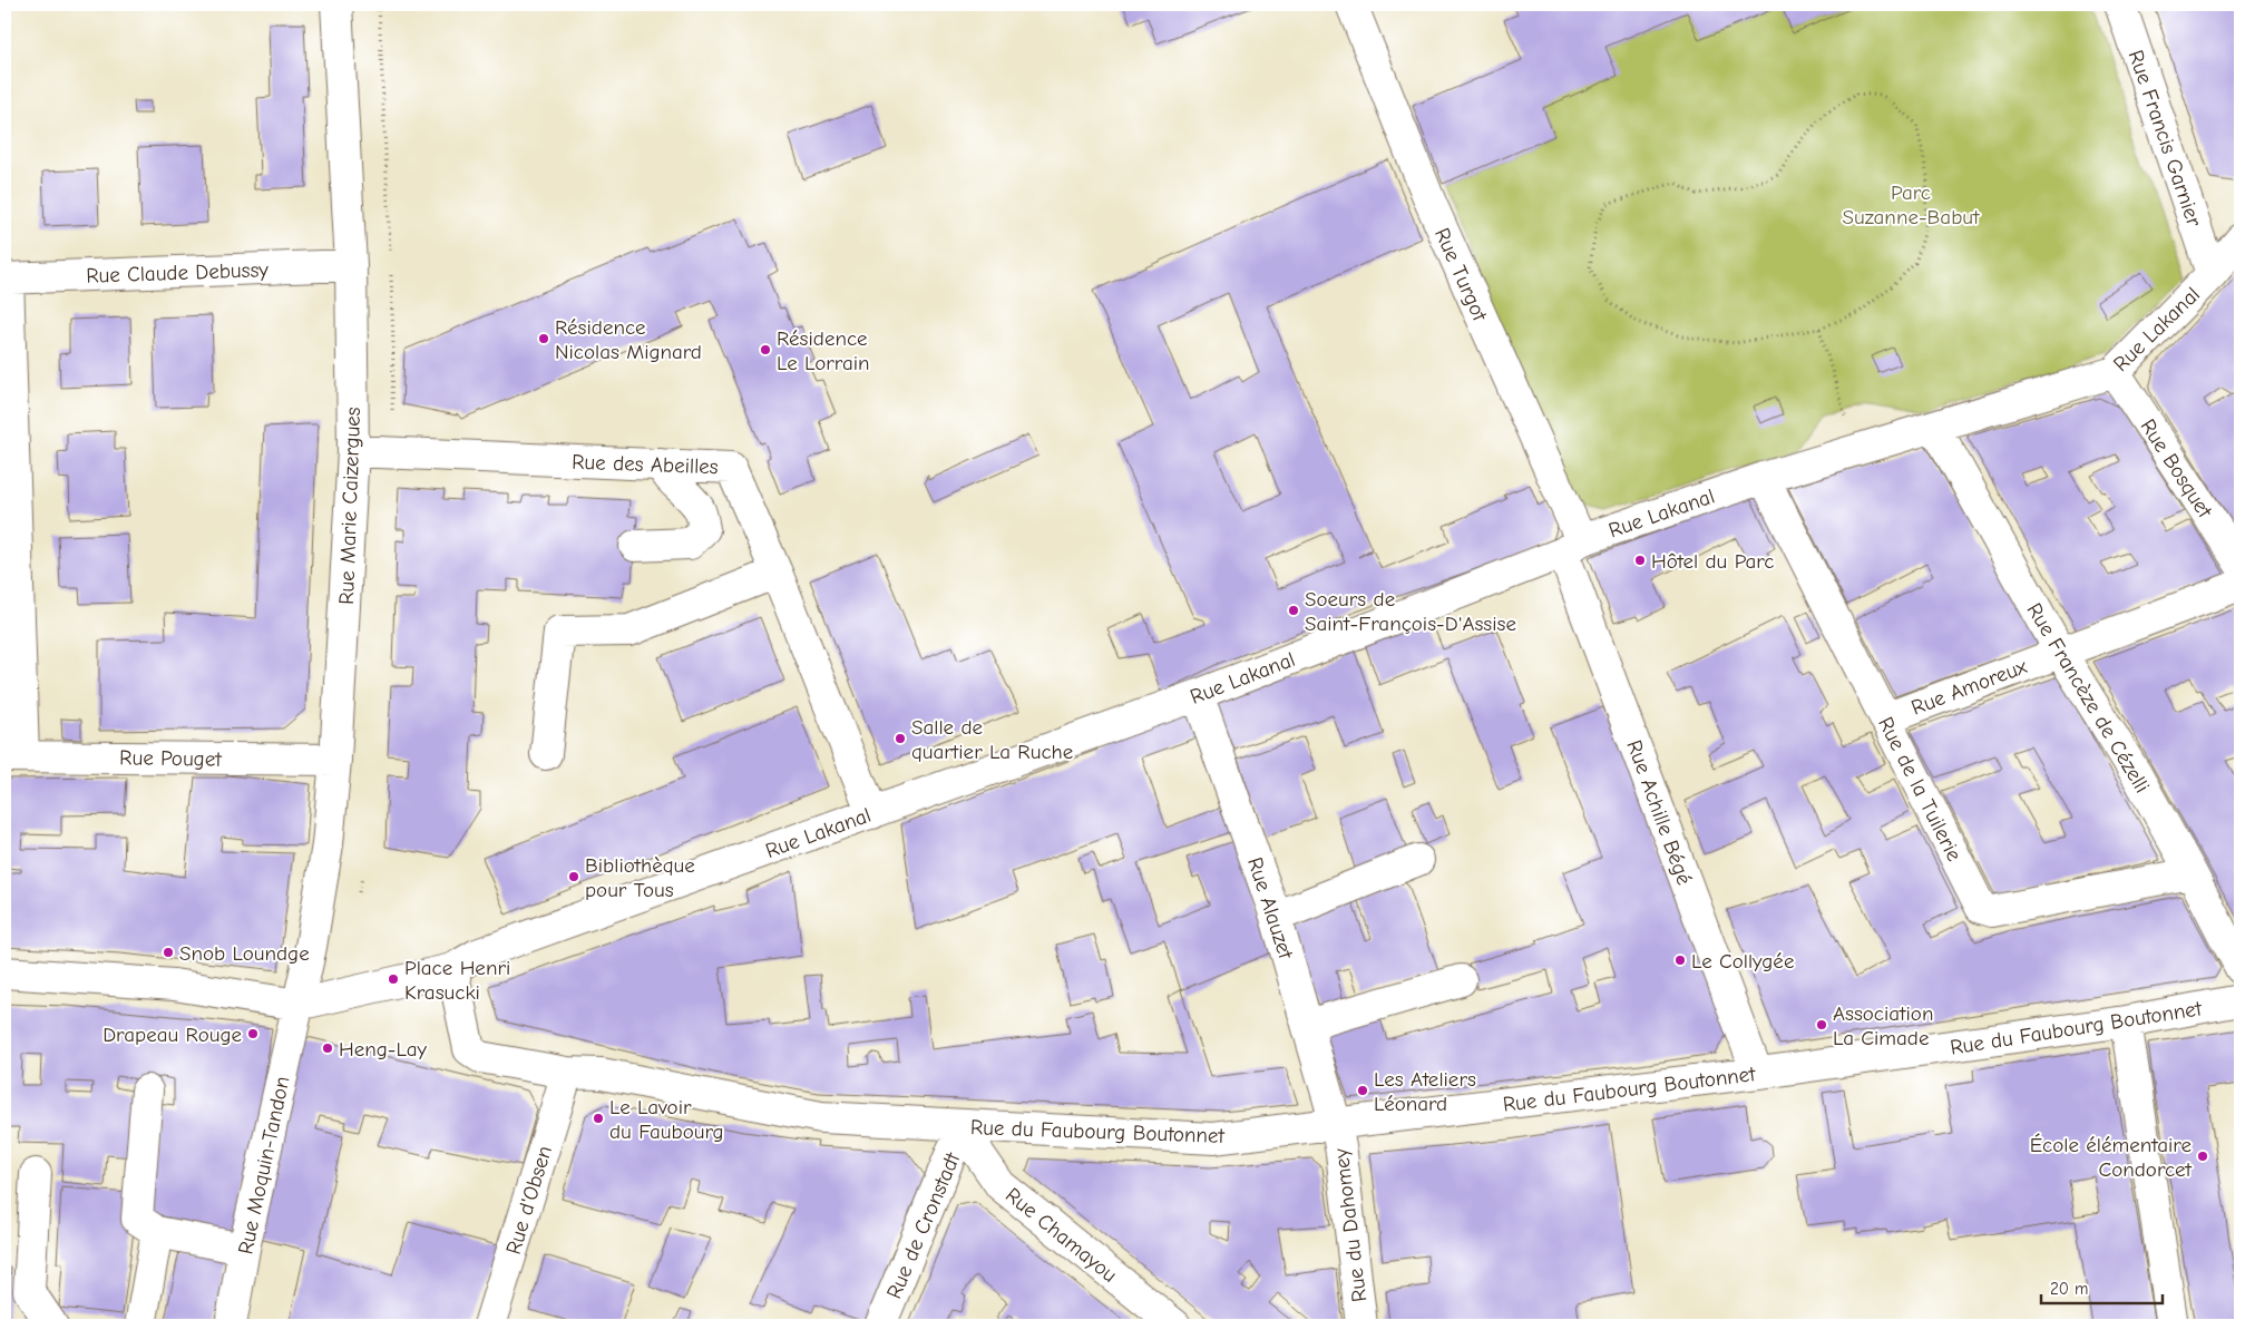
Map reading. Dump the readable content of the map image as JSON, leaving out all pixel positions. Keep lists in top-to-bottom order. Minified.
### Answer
{"streets":{"street":["Rue Francis Garnier","Rue Claude Debussy","Rue Turgot","Rue Lakanal","Rue des Abeilles","Rue Bosquet","Rue Marie Caizergues","Rue Amoreux","Rue Francèze de Cézelli","Rue Pouget","Rue de la Tuilerie","Rue Achille Bégé","Rue Alauzet","Rue du Faubourg Boutonnet","Rue Moquin-Tandon","Rue d'Obsen","Rue de Cronstadt","Rue du Dahomey","Rue Chamayou"]},"crossings":[["Rue Francis Garnier","Rue Lakanal"],["Rue Claude Debussy","Rue Marie Caizergues"],["Rue Turgot","Rue Lakanal"],["Rue Turgot","Rue Achille Bégé"],["Rue Lakanal","Rue des Abeilles"],["Rue Lakanal","Rue Bosquet"],["Rue Lakanal","Rue Francèze de Cézelli"],["Rue Lakanal","Rue de la Tuilerie"],["Rue Lakanal","Rue Achille Bégé"],["Rue Lakanal","Rue Alauzet"],["Rue Lakanal","Rue du Faubourg Boutonnet"],["Rue des Abeilles","Rue Marie Caizergues"],["Rue Marie Caizergues","Rue Pouget"],["Rue Marie Caizergues","Rue Moquin-Tandon"],["Rue Amoreux","Rue Francèze de Cézelli"],["Rue Amoreux","Rue de la Tuilerie"],["Rue Francèze de Cézelli","Rue de la Tuilerie"],["Rue Achille Bégé","Rue du Faubourg Boutonnet"],["Rue Alauzet","Rue du Faubourg Boutonnet"],["Rue Alauzet","Rue du Dahomey"],["Rue du Faubourg Boutonnet","Rue d'Obsen"],["Rue du Faubourg Boutonnet","Rue de Cronstadt"],["Rue du Faubourg Boutonnet","Rue du Dahomey"],["Rue du Faubourg Boutonnet","Rue Chamayou"],["Rue de Cronstadt","Rue Chamayou"]],"parks":["Parc Suzanne-Babut"],"places":["Résidence Nicolas Mignard","Résidence Le Lorrain","Hôtel du Parc","Soeurs de Saint-François-D'Assise","Salle de quartier La Ruche","Bibliothèque pour Tous","Snob Loundge","Le Collygée","Place Henri Krasucki","Association La Cimade","Drapeau Rouge","Heng-Lay","Les Ateliers Léonard","Le Lavoir du Faubourg","École élémentaire Condorcet"],"scale_bar":"20 m"}
